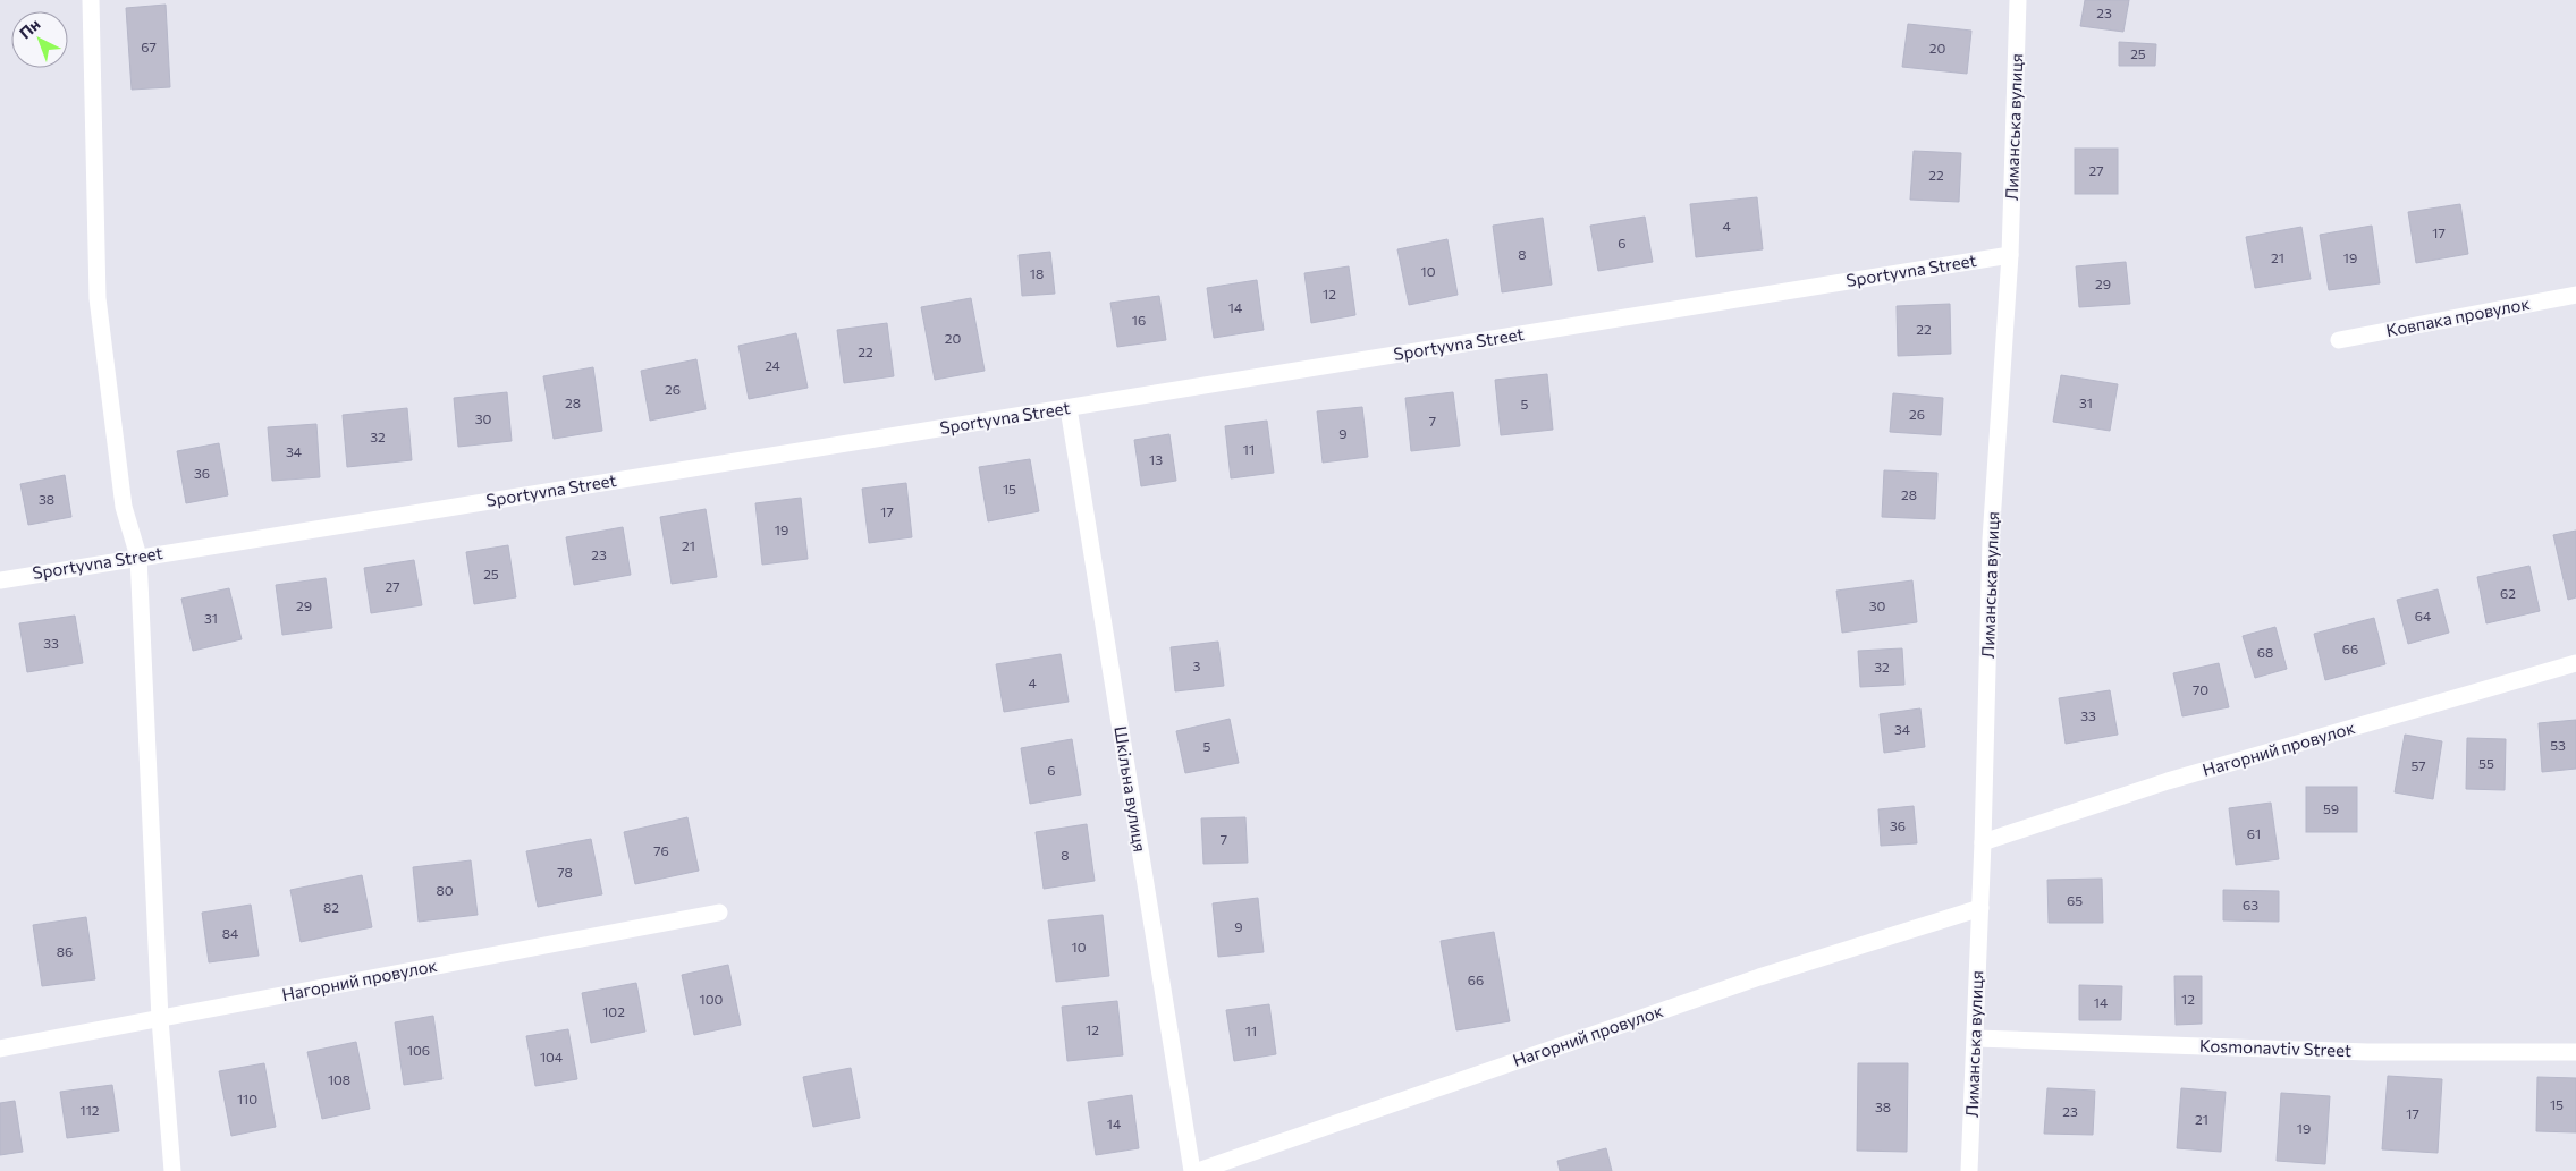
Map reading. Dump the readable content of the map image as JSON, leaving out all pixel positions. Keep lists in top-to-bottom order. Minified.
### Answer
{"streets":{"street":["Лиманська вулиця","Sportyvna Street","Ковпака провулок","Нагорний провулок","Шкільна вулиця","Kosmonavtiv Street"]},"crossings":[["Лиманська вулиця","Sportyvna Street"],["Лиманська вулиця","Нагорний провулок"],["Лиманська вулиця","Kosmonavtiv Street"],["Sportyvna Street","Шкільна вулиця"]],"house_numbers":["23","67","20","25","27","22","4","17","6","8","21","19","10","18","29","12","14","16","22","20","22","24","26","28","31","5","26","30","7","9","32","11","34","13","36","15","28","38","17","19","21","23","25","27","62","29","30","64","31","33","66","68","3","32","4","70","33","34","53","5","55","57","6","59","36","61","7","76","8","78","80","65","63","82","9","84","10","86","66","100","12","14","102","12","11","106","104","108","110","15","38","112","23","17","21","14","19"],"north":"top left"}
